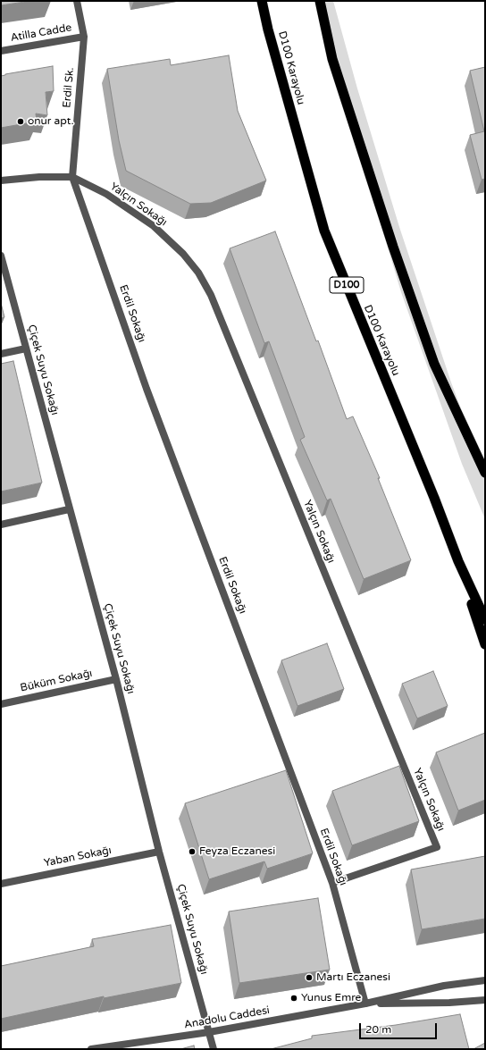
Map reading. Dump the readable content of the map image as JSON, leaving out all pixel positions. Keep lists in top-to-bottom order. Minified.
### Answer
{"streets":{"highway":["D100 Karayolu","D100"],"street":["Atilla Cadde","Erdil Sk.","Yalçın Sokağı","Erdil Sokağı","Çiçek Suyu Sokağı","Büküm Sokağı","Yaban Sokağı","Anadolu Caddesi"]},"crossings":[["Atilla Cadde","Erdil Sk."],["Erdil Sk.","Yalçın Sokağı"],["Erdil Sk.","Erdil Sokağı"],["Yalçın Sokağı","Erdil Sokağı"],["Erdil Sokağı","Anadolu Caddesi"],["Çiçek Suyu Sokağı","Büküm Sokağı"],["Çiçek Suyu Sokağı","Yaban Sokağı"],["Çiçek Suyu Sokağı","Anadolu Caddesi"]],"places":["onur apt.","Feyza Eczanesi","Martı Eczanesi","Yunus Emre"],"scale_bar":"20 m"}
